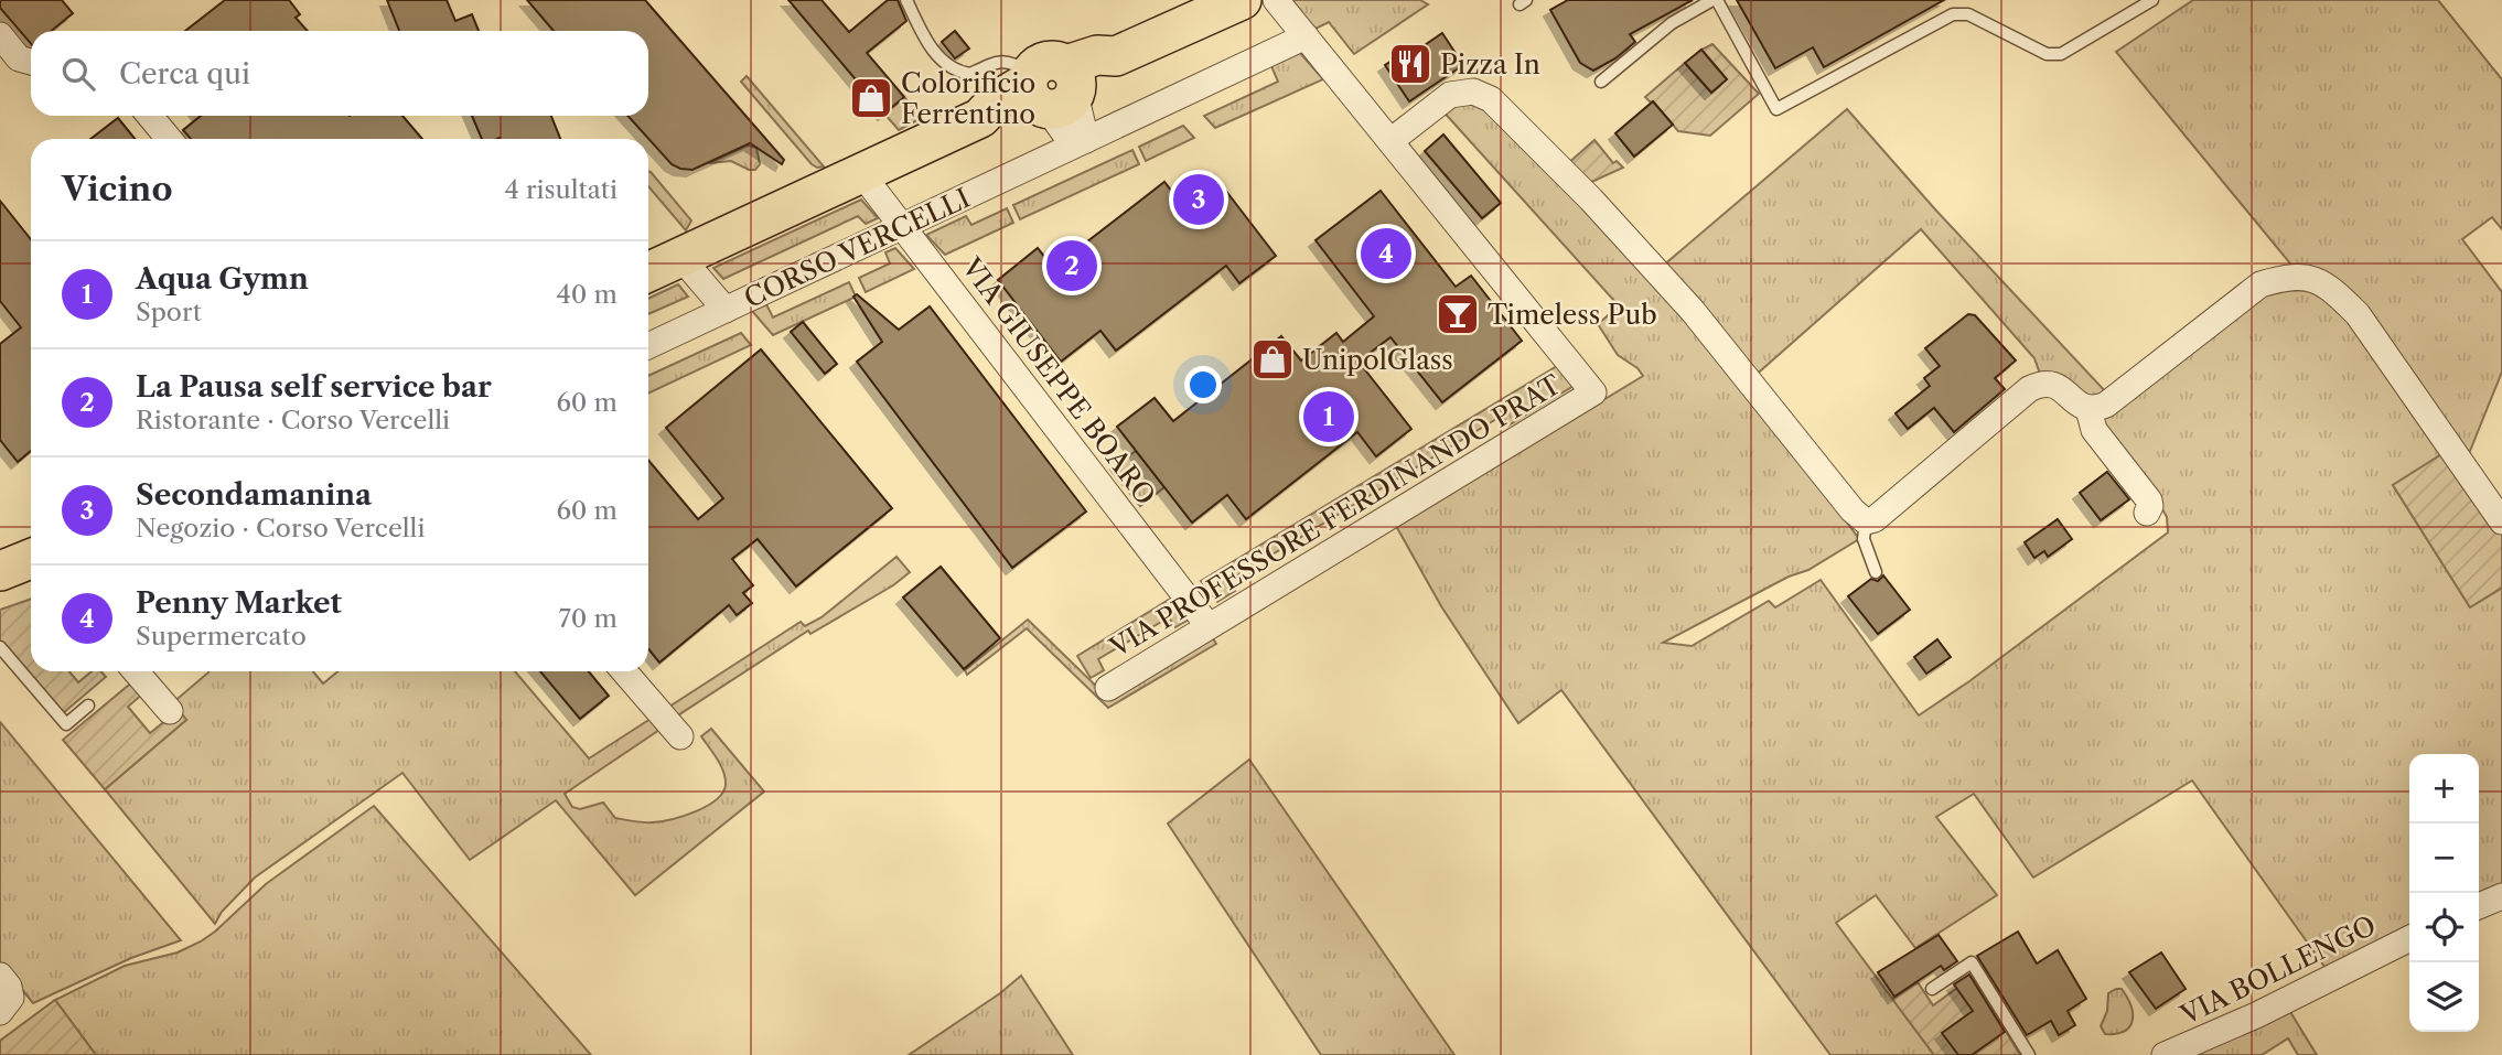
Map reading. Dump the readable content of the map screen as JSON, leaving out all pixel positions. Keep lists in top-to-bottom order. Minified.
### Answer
{"streets":{"street":["CORSO VERCELLI","VIA GIUSEPPE BOARO","VIA PROFESSORE FERDINANDO PRAT","VIA BOLLENGO"]},"crossings":[["CORSO VERCELLI","VIA GIUSEPPE BOARO"],["VIA GIUSEPPE BOARO","VIA PROFESSORE FERDINANDO PRAT"]],"places":{"restaurant":["Pizza In"],"shop":["Colorificio Ferrentino","UnipolGlass"],"bar":["Timeless Pub"]},"page":{"search":"Cerca qui","heading":["Vicino","4 risultati"],"pins":["3","4","2","1"],"list":[{"mark":"1","name":"Aqua Gymn","note":"Sport","value":"40 m"},{"mark":"2","name":"La Pausa self service bar","note":"Ristorante · Corso Vercelli","value":"60 m"},{"mark":"3","name":"Secondamanina","note":"Negozio · Corso Vercelli","value":"60 m"},{"mark":"4","name":"Penny Market","note":"Supermercato","value":"70 m"}],"map_buttons":["+","−"]}}
